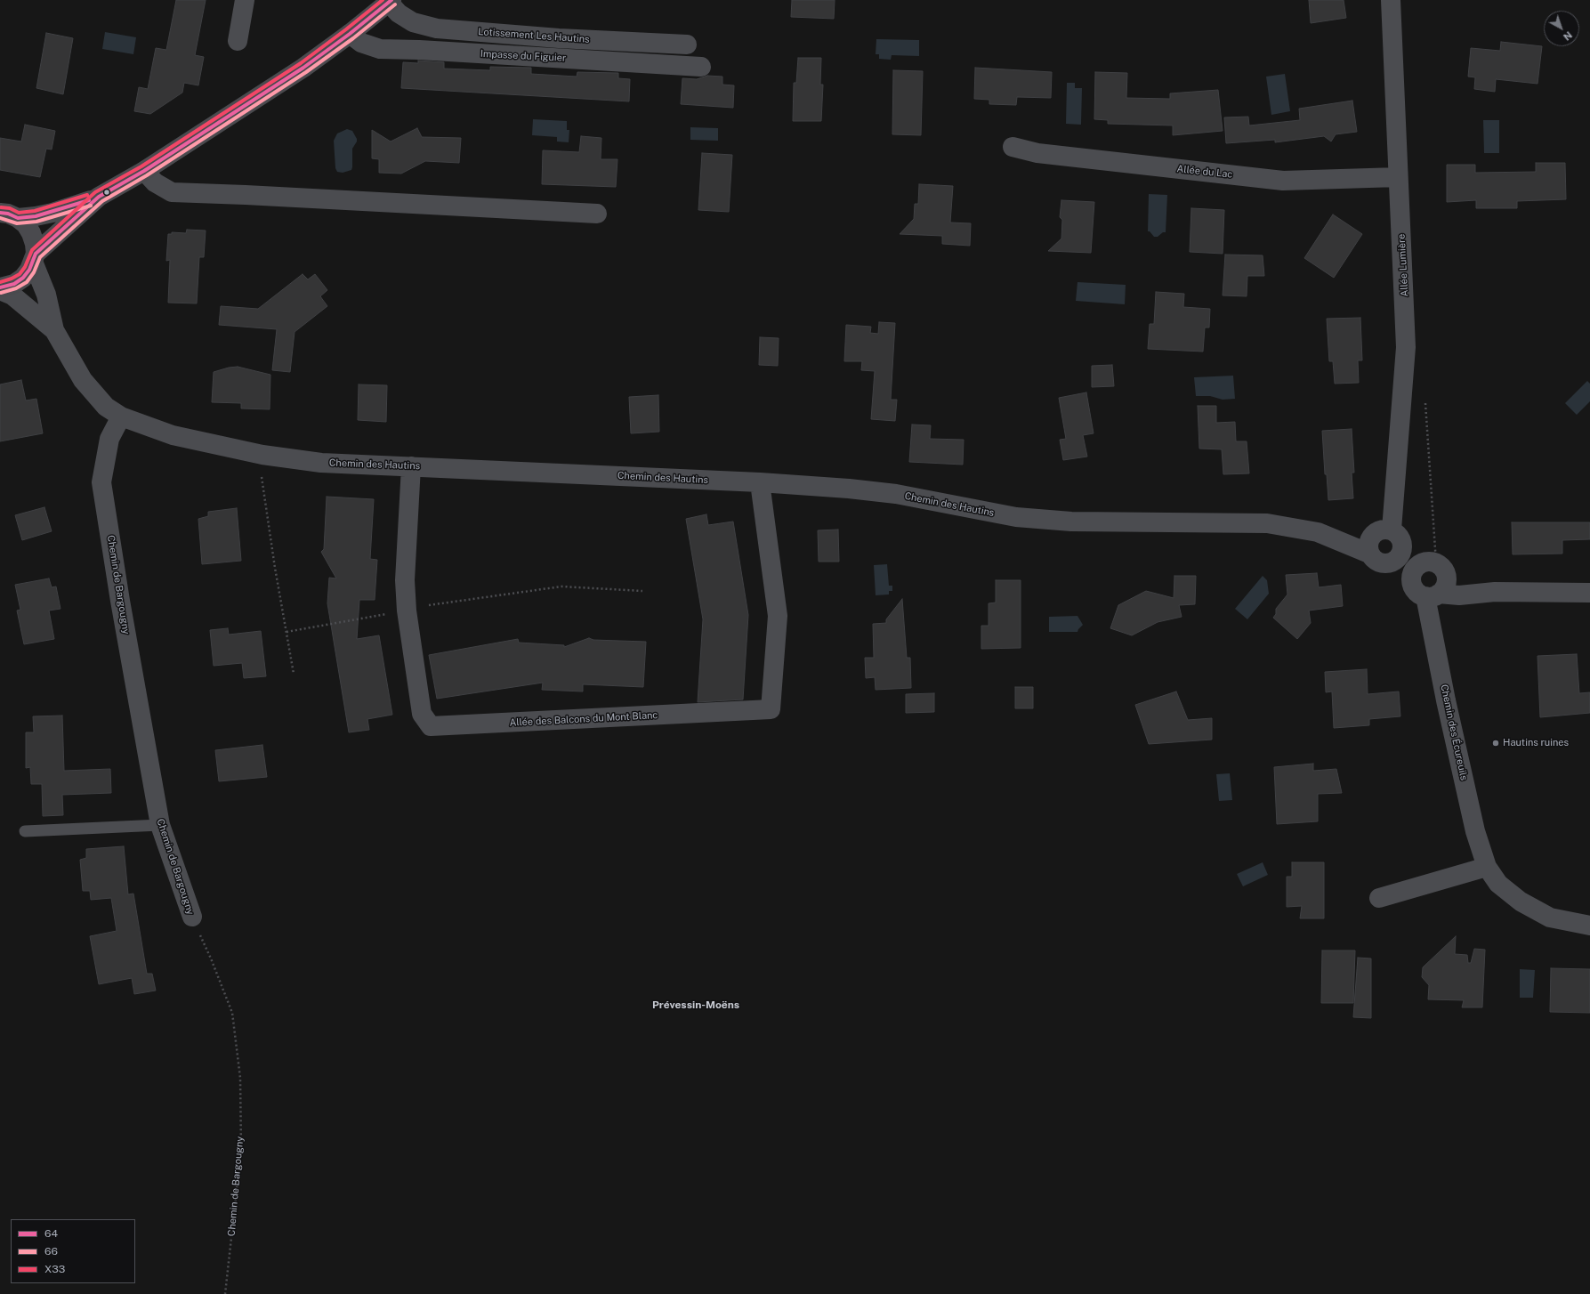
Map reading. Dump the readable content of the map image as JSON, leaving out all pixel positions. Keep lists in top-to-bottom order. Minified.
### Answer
{"streets":{"street":["Lotissement Les Hautins","Impasse du Figuier","Allée du Lac","Allée Lumière","Chemin des Hautins","Chemin de Bargougny","Allée des Balcons du Mont Blanc","Chemin des Écureuils"]},"crossings":[["Allée du Lac","Allée Lumière"],["Allée Lumière","Chemin des Hautins"],["Chemin des Hautins","Chemin de Bargougny"],["Chemin des Hautins","Allée des Balcons du Mont Blanc"],["Chemin des Hautins","Chemin des Écureuils"]],"districts":["Prévessin-Moëns"],"places":["Hautins ruines"],"lines":["transit line 64","transit line X33","transit line 66"],"legend":["64","66","X33"],"north":"bottom right"}
